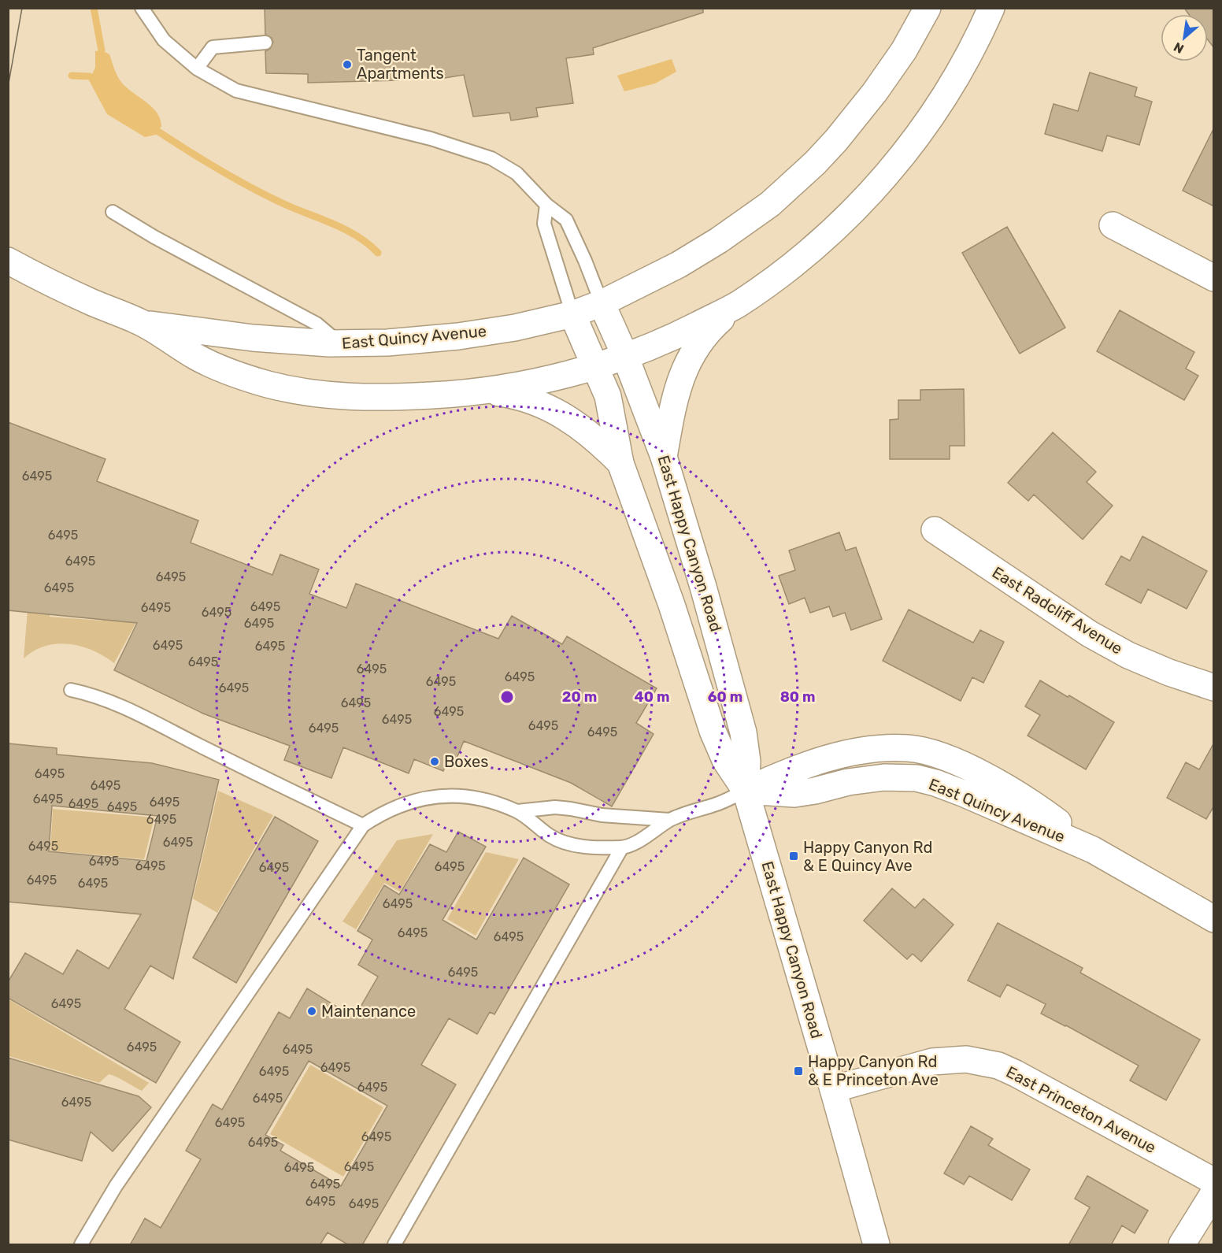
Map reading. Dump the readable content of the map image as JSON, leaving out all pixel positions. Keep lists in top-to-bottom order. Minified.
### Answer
{"streets":{"street":["East Quincy Avenue","East Happy Canyon Road","East Radcliff Avenue","East Princeton Avenue"]},"crossings":[["East Quincy Avenue","East Happy Canyon Road"],["East Happy Canyon Road","East Princeton Avenue"]],"places":{"other":["Tangent Apartments","Boxes","Maintenance"],"transit":["Happy Canyon Rd & E Quincy Ave","Happy Canyon Rd & E Princeton Ave"]},"house_numbers":["6495","6495","6495","6495","6495","6495","6495","6495","6495","6495","6495","6495","6495","6495","6495","6495","6495","6495","6495","6495","6495","6495","6495","6495","6495","6495","6495","6495","6495","6495","6495","6495","6495","6495","6495","6495","6495","6495","6495","6495","6495","6495","6495","6495","6495","6495","6495","6495","6495","6495","6495","6495","6495","6495","6495","6495","6495"],"north":"bottom left","rings":["20 m","40 m","60 m","80 m"]}
